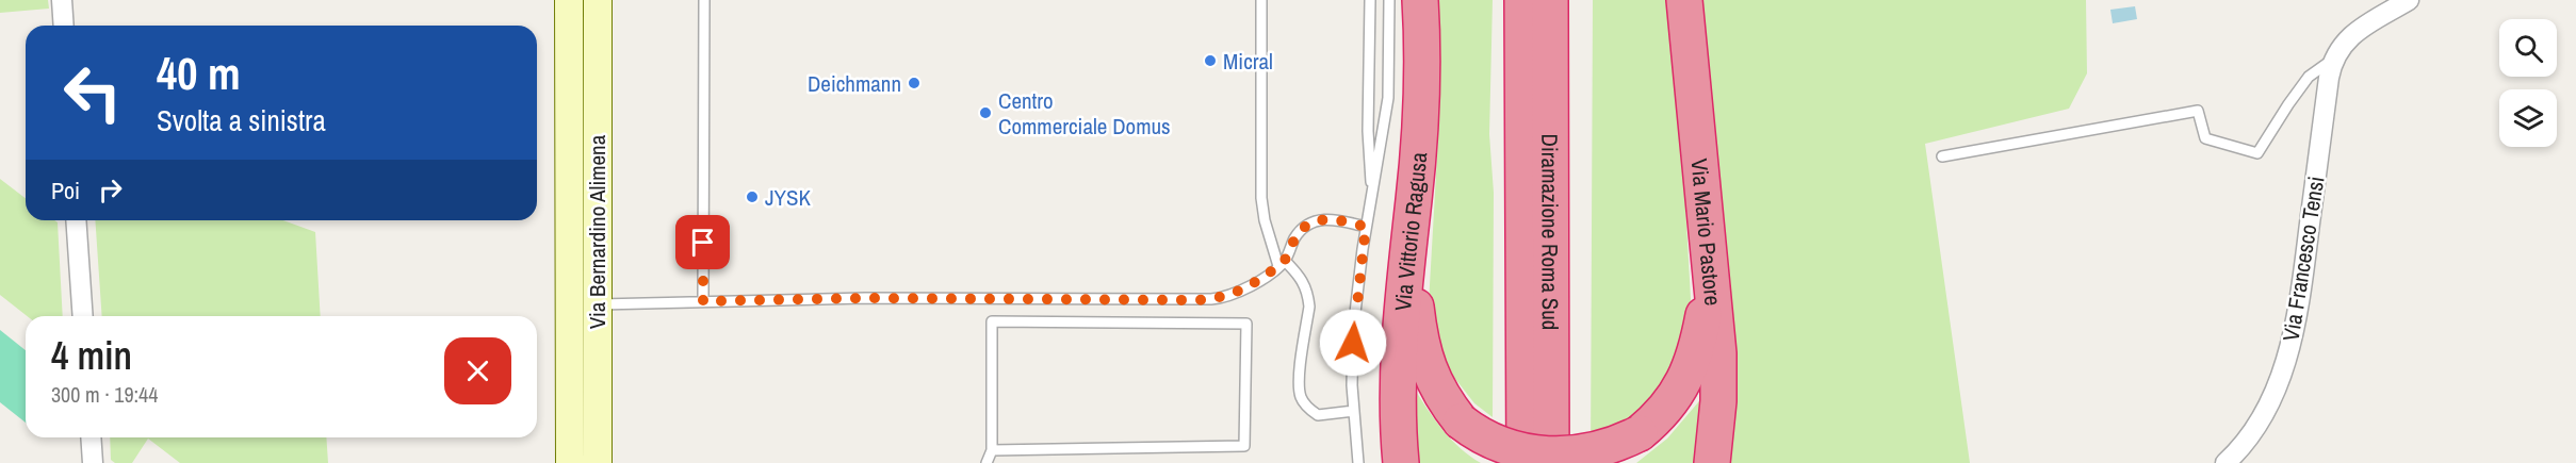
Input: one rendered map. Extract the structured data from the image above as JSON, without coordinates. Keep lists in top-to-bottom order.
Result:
{
  "streets": {
    "highway": ["Diramazione Roma Sud", "Via Mario Pastore", "Via Vittorio Ragusa"],
    "street": ["Via Bernardino Alimena", "Via Francesco Tensi"]
  },
  "places": [
    "Micral",
    "Deichmann",
    "Centro Commerciale Domus",
    "JYSK"
  ],
  "page": {
    "turn": ["40 m", "Svolta a sinistra"],
    "then": "Poi",
    "heading": ["4 min", "300 m · 19:44"]
  }
}
